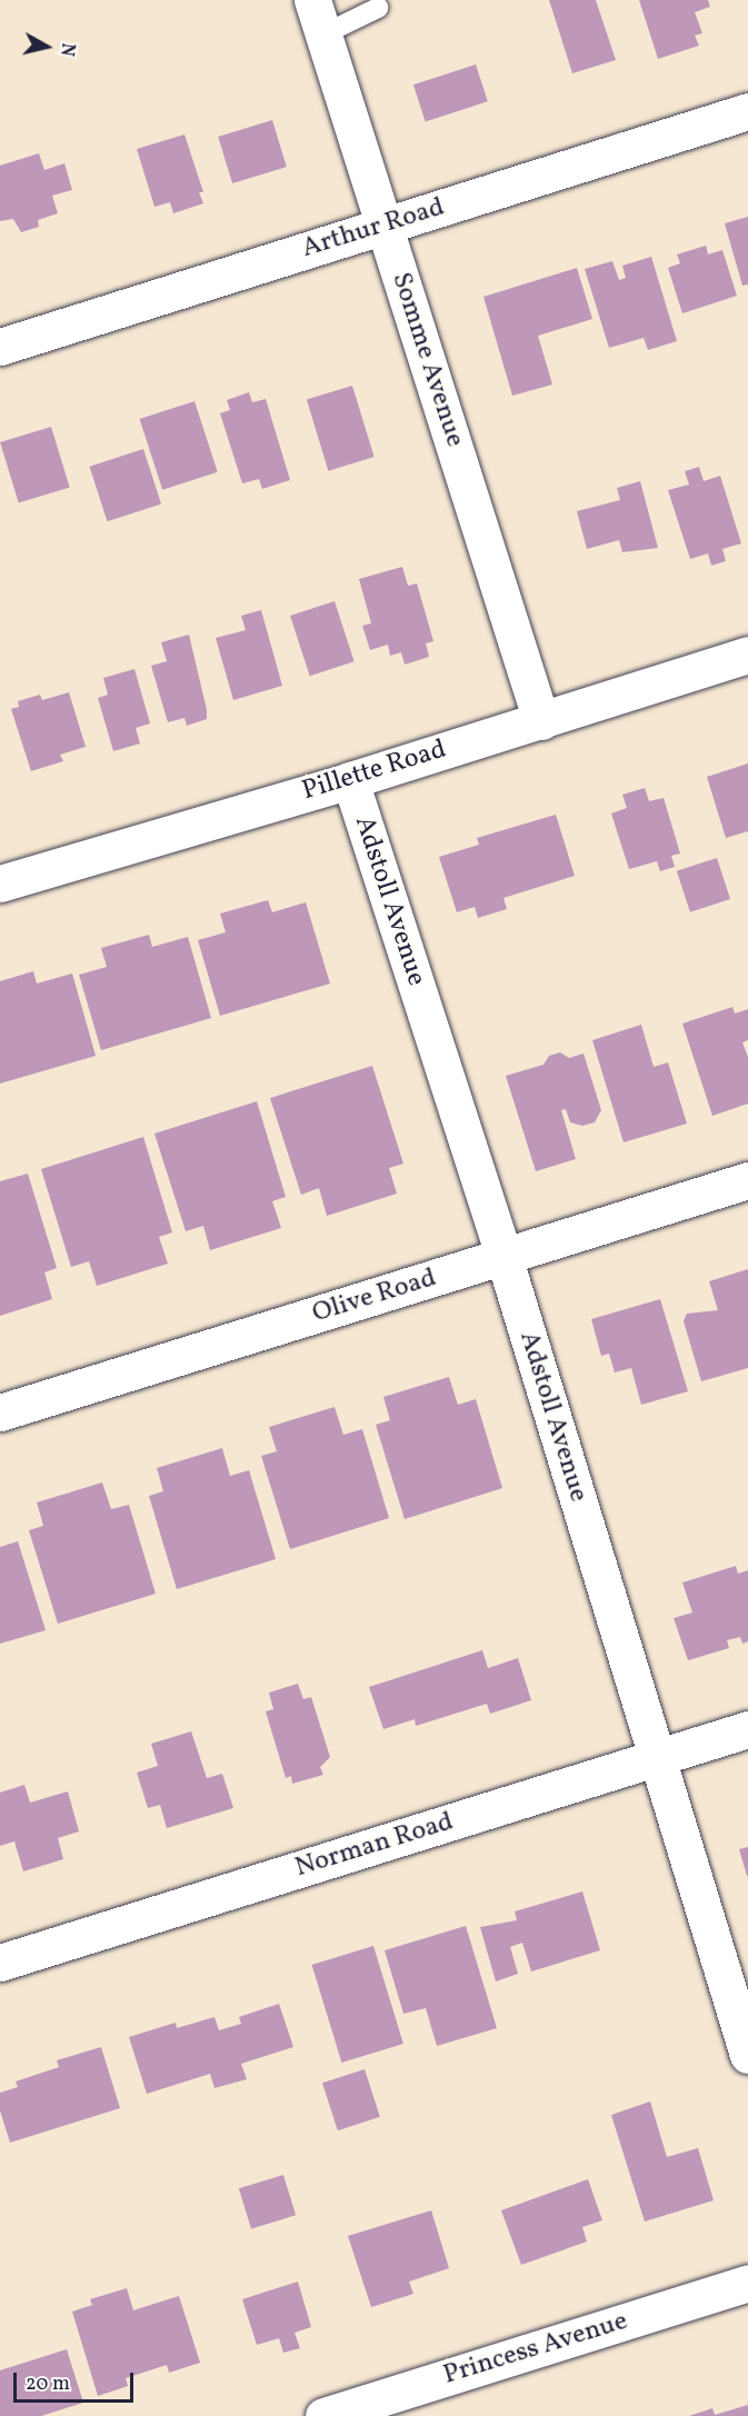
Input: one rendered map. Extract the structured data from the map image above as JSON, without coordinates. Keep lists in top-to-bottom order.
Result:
{
  "streets": {
    "street": [
      "Arthur Road",
      "Somme Avenue",
      "Pillette Road",
      "Adstoll Avenue",
      "Olive Road",
      "Norman Road",
      "Princess Avenue"
    ]
  },
  "crossings": [
    ["Arthur Road", "Somme Avenue"],
    ["Somme Avenue", "Pillette Road"],
    ["Pillette Road", "Adstoll Avenue"],
    ["Adstoll Avenue", "Olive Road"],
    ["Adstoll Avenue", "Norman Road"]
  ],
  "scale_bar": "20 m",
  "north": "right"
}
